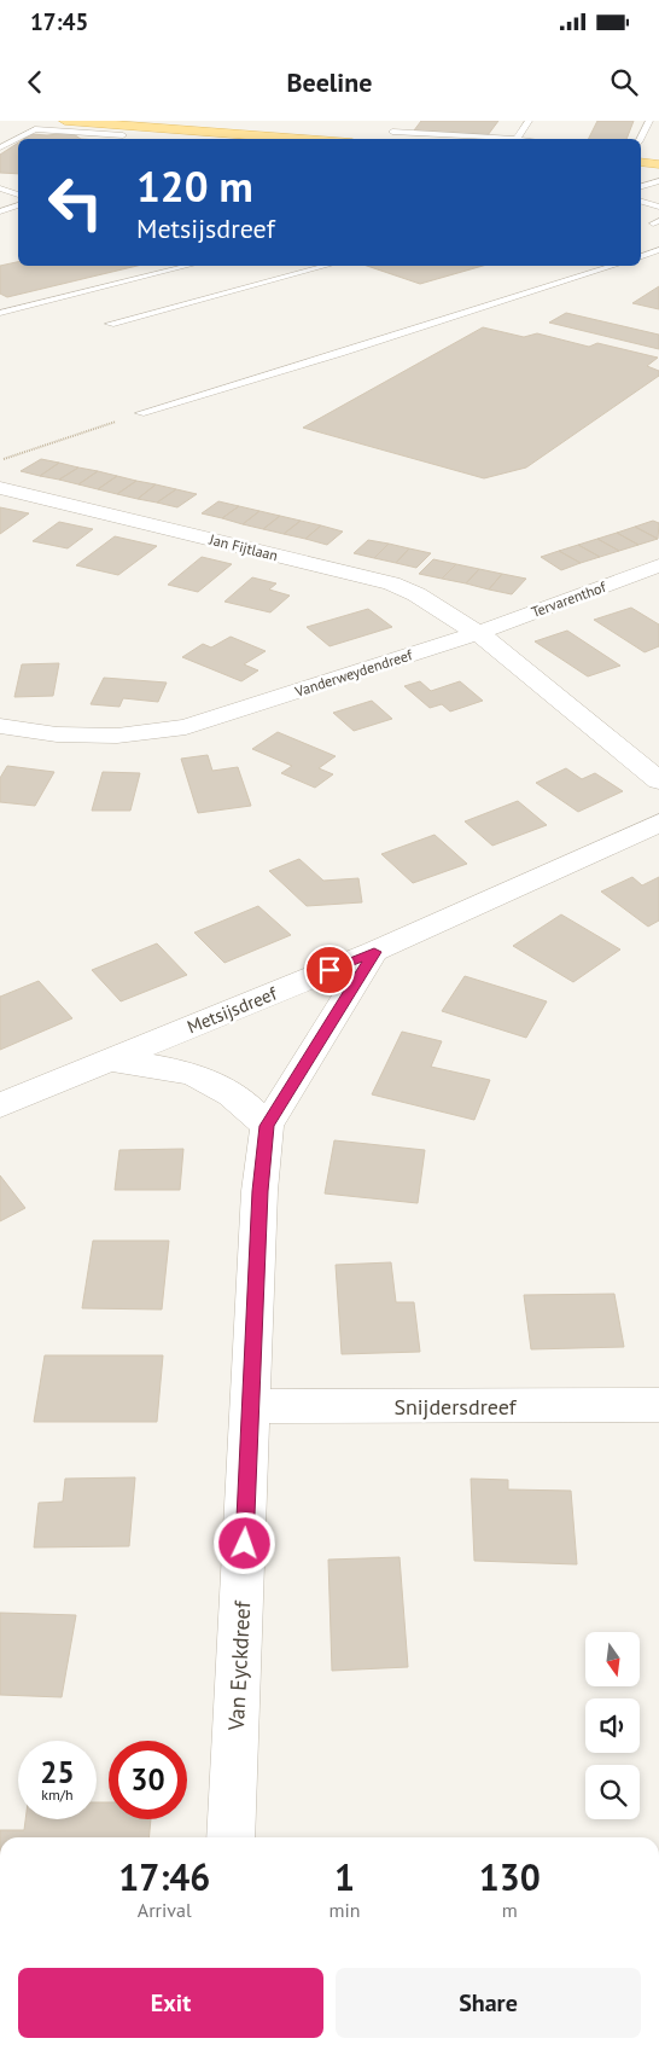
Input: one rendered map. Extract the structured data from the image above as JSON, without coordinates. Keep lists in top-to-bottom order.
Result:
{
  "streets": {
    "street": [
      "Jan Fijtlaan",
      "Tervarenthof",
      "Vanderweydendreef",
      "Metsijsdreef",
      "Snijdersdreef",
      "Van Eyckdreef"
    ]
  },
  "crossings": [
    ["Jan Fijtlaan", "Tervarenthof"],
    ["Jan Fijtlaan", "Vanderweydendreef"],
    ["Tervarenthof", "Vanderweydendreef"],
    ["Metsijsdreef", "Van Eyckdreef"],
    ["Snijdersdreef", "Van Eyckdreef"]
  ],
  "north": "bottom",
  "page": {
    "status": "17:45",
    "header": "Beeline",
    "turn": ["120 m", "Metsijsdreef"],
    "speed": "25 km/h",
    "limit": "30",
    "eta": [
      "17:46",
      "Arrival",
      "1",
      "min",
      "130",
      "m"
    ],
    "buttons": ["Exit", "Share"]
  }
}
